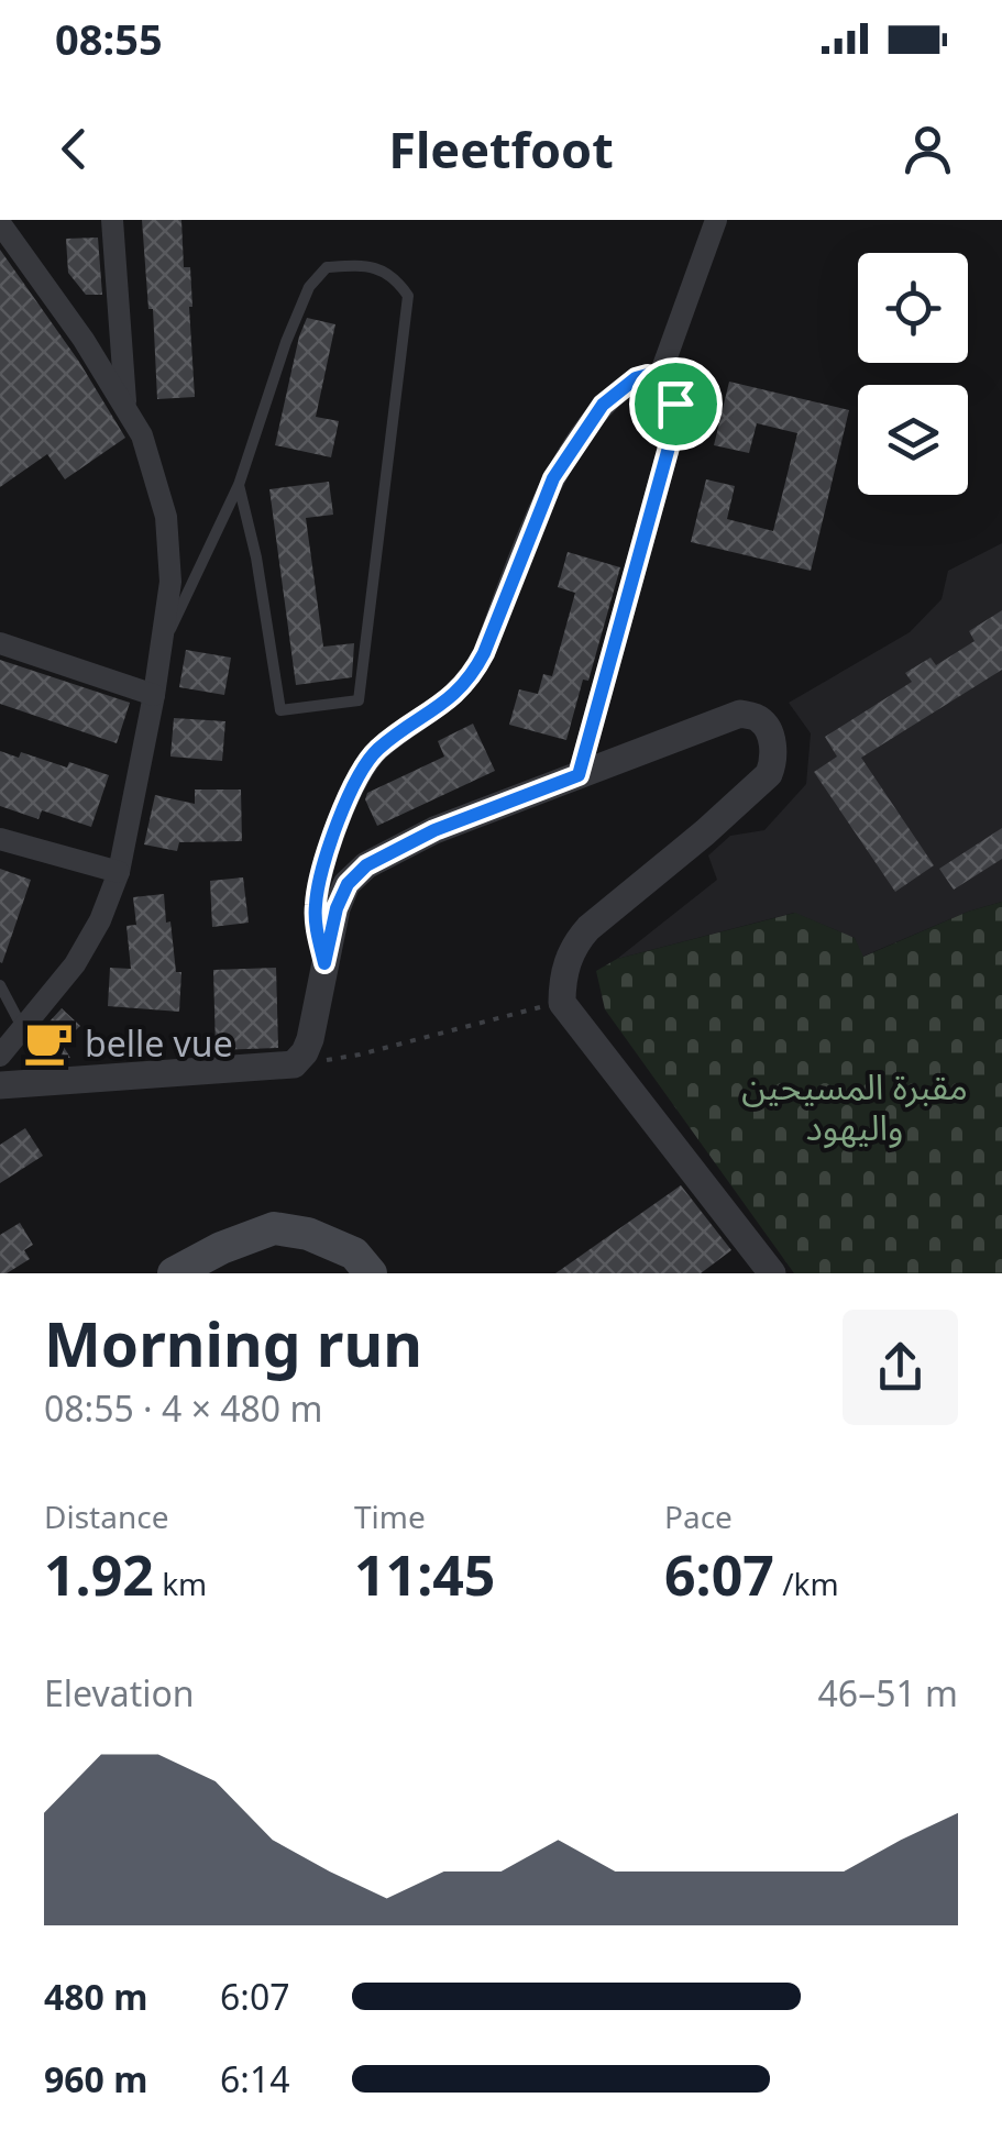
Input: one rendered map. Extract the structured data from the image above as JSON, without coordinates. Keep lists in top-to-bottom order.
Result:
{
  "parks": ["مقبرة المسيحين واليهود"],
  "places": {
    "cafe": ["belle vue"]
  },
  "page": {
    "status": "08:55",
    "header": "Fleetfoot",
    "heading": ["Morning run", "08:55 · 4 × 480 m"],
    "stats": [
      ["Distance", "1.92 km"],
      ["Time", "11:45"],
      ["Pace", "6:07 /km"]
    ],
    "chart": ["Elevation", "46–51 m"],
    "list": [
      {
        "name": "480 m",
        "note": "6:07"
      },
      {
        "name": "960 m",
        "note": "6:14"
      }
    ]
  }
}
